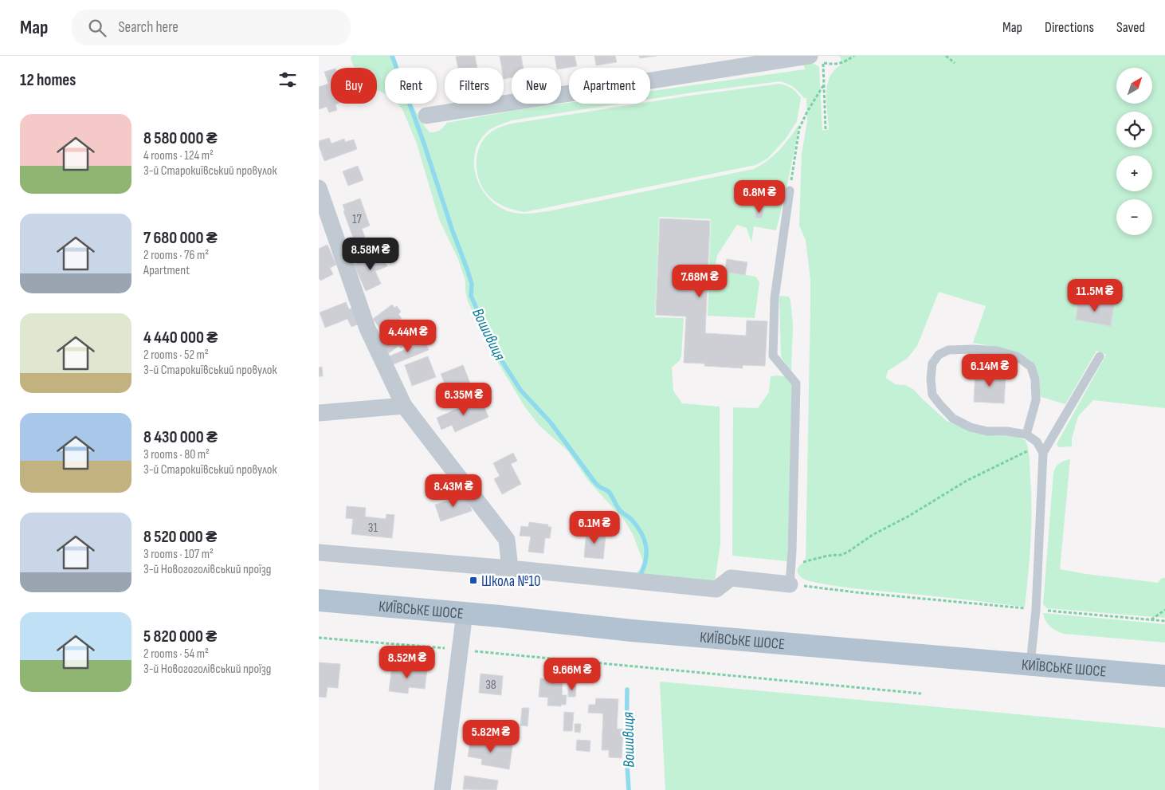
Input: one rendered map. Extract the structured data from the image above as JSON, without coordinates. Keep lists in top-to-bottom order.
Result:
{
  "streets": {
    "main road": ["КИЇВСЬКЕ ШОСЕ"]
  },
  "water": ["Вошивиця"],
  "places": {
    "transit": ["Школа №10"]
  },
  "house_numbers": ["17", "31", "38"],
  "north": "top right",
  "page": {
    "header": "Map",
    "search": "Search here",
    "nav": ["Map", "Directions", "Saved"],
    "heading": "12 homes",
    "map_buttons": ["+", "−"],
    "chip": [
      "Buy",
      "Rent",
      "Filters",
      "New",
      "Apartment"
    ],
    "list": [
      {
        "name": "8 580 000 ₴",
        "note": "4 rooms · 124 m² · 3-й Старокиївський провулок"
      },
      {
        "name": "7 680 000 ₴",
        "note": "2 rooms · 76 m² · Apartment"
      },
      {
        "name": "4 440 000 ₴",
        "note": "2 rooms · 52 m² · 3-й Старокиївський провулок"
      },
      {
        "name": "8 430 000 ₴",
        "note": "3 rooms · 80 m² · 3-й Старокиївський провулок"
      },
      {
        "name": "8 520 000 ₴",
        "note": "3 rooms · 107 m² · 3-й Новогоголівський проїзд"
      },
      {
        "name": "5 820 000 ₴",
        "note": "2 rooms · 54 m² · 3-й Новогоголівський проїзд"
      }
    ],
    "price": [
      "6.8M ₴",
      "8.58M ₴",
      "7.68M ₴",
      "11.5M ₴",
      "4.44M ₴",
      "6.14M ₴",
      "6.35M ₴",
      "8.43M ₴",
      "6.1M ₴",
      "8.52M ₴",
      "9.66M ₴",
      "5.82M ₴"
    ]
  }
}
